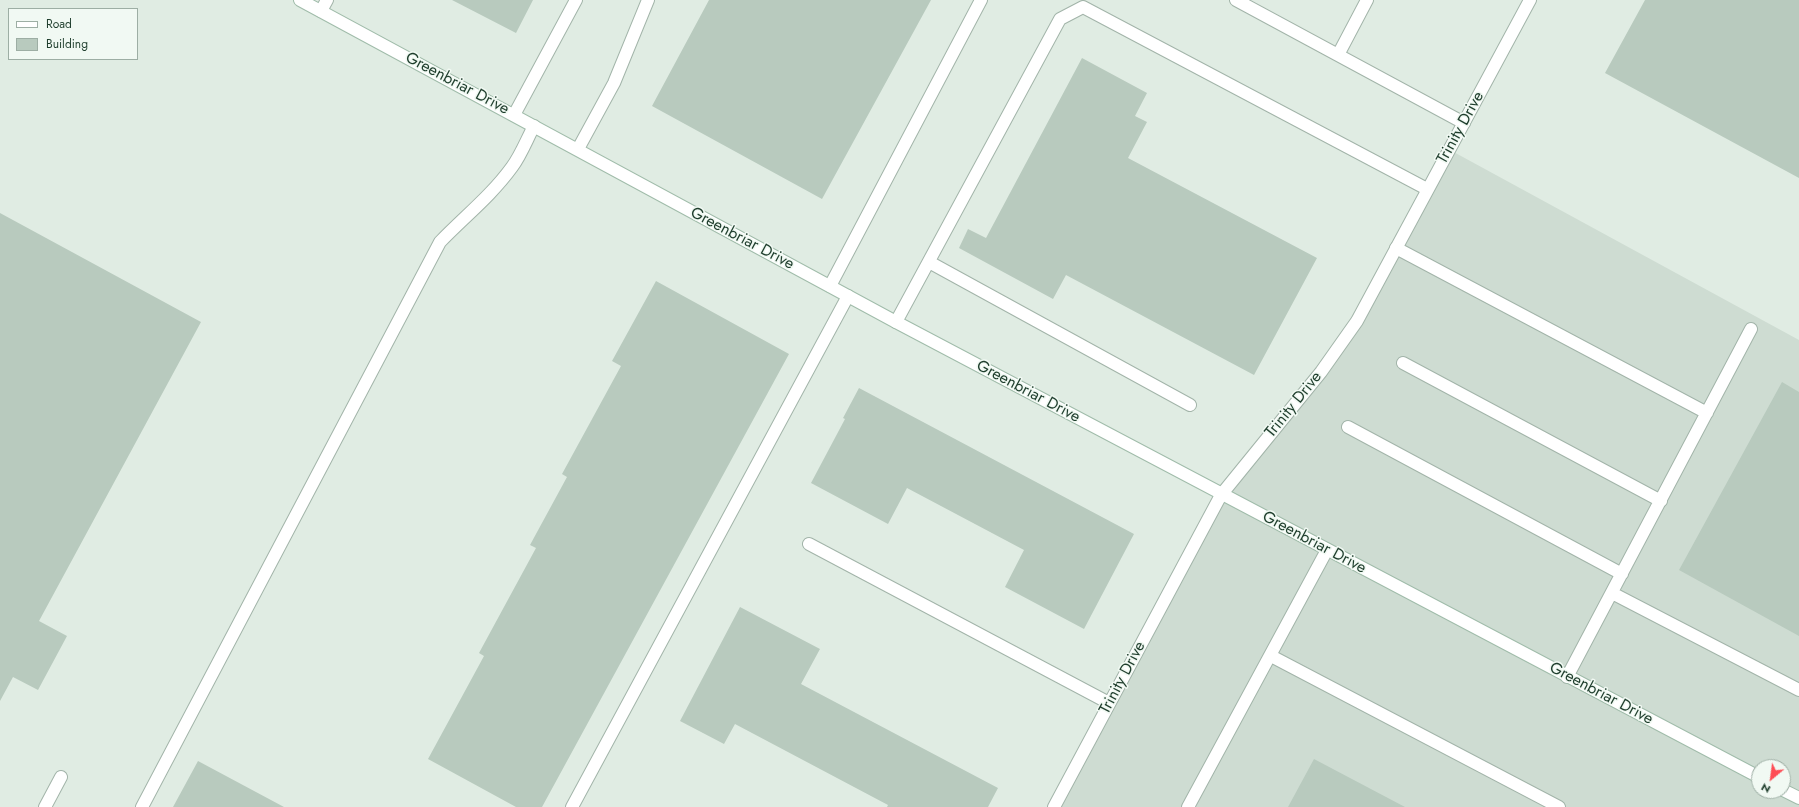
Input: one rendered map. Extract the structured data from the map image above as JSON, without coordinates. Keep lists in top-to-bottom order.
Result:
{
  "streets": {
    "street": ["Greenbriar Drive", "Trinity Drive"]
  },
  "crossings": [
    ["Greenbriar Drive", "Trinity Drive"]
  ],
  "legend": ["Road", "Building"],
  "north": "bottom left"
}
